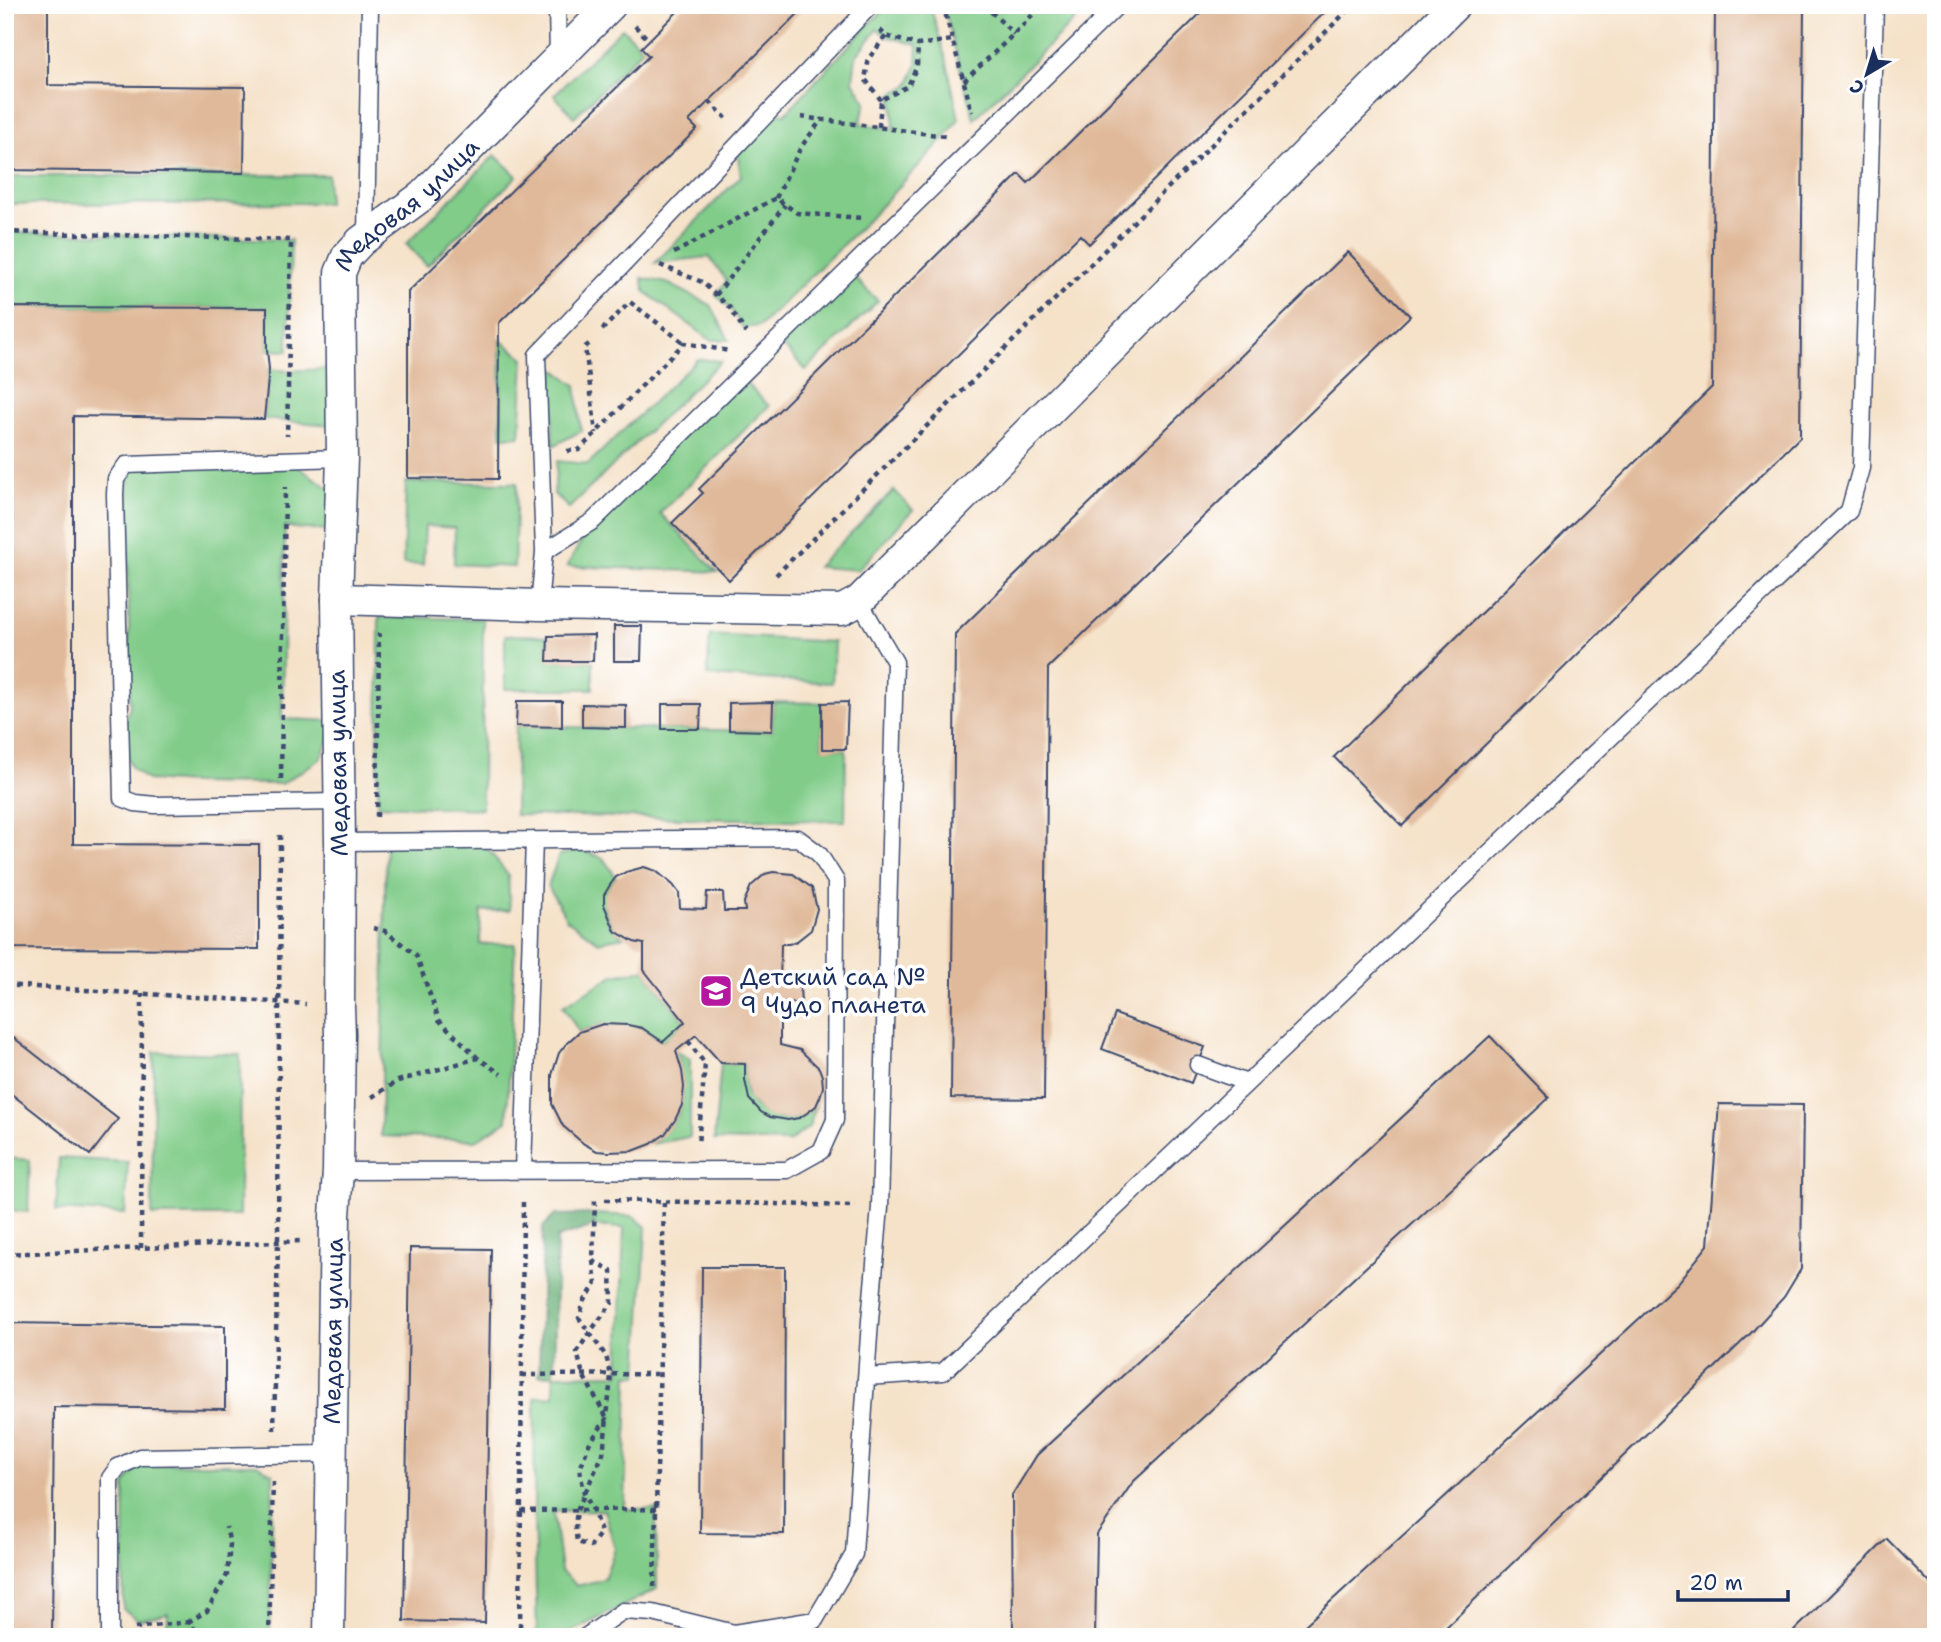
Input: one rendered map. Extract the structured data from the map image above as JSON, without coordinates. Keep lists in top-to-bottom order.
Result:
{
  "streets": {
    "street": ["Медовая улица"]
  },
  "places": {
    "school or university": ["Детский сад № 9 Чудо планета"]
  },
  "scale_bar": "20 m",
  "north": "bottom left"
}
